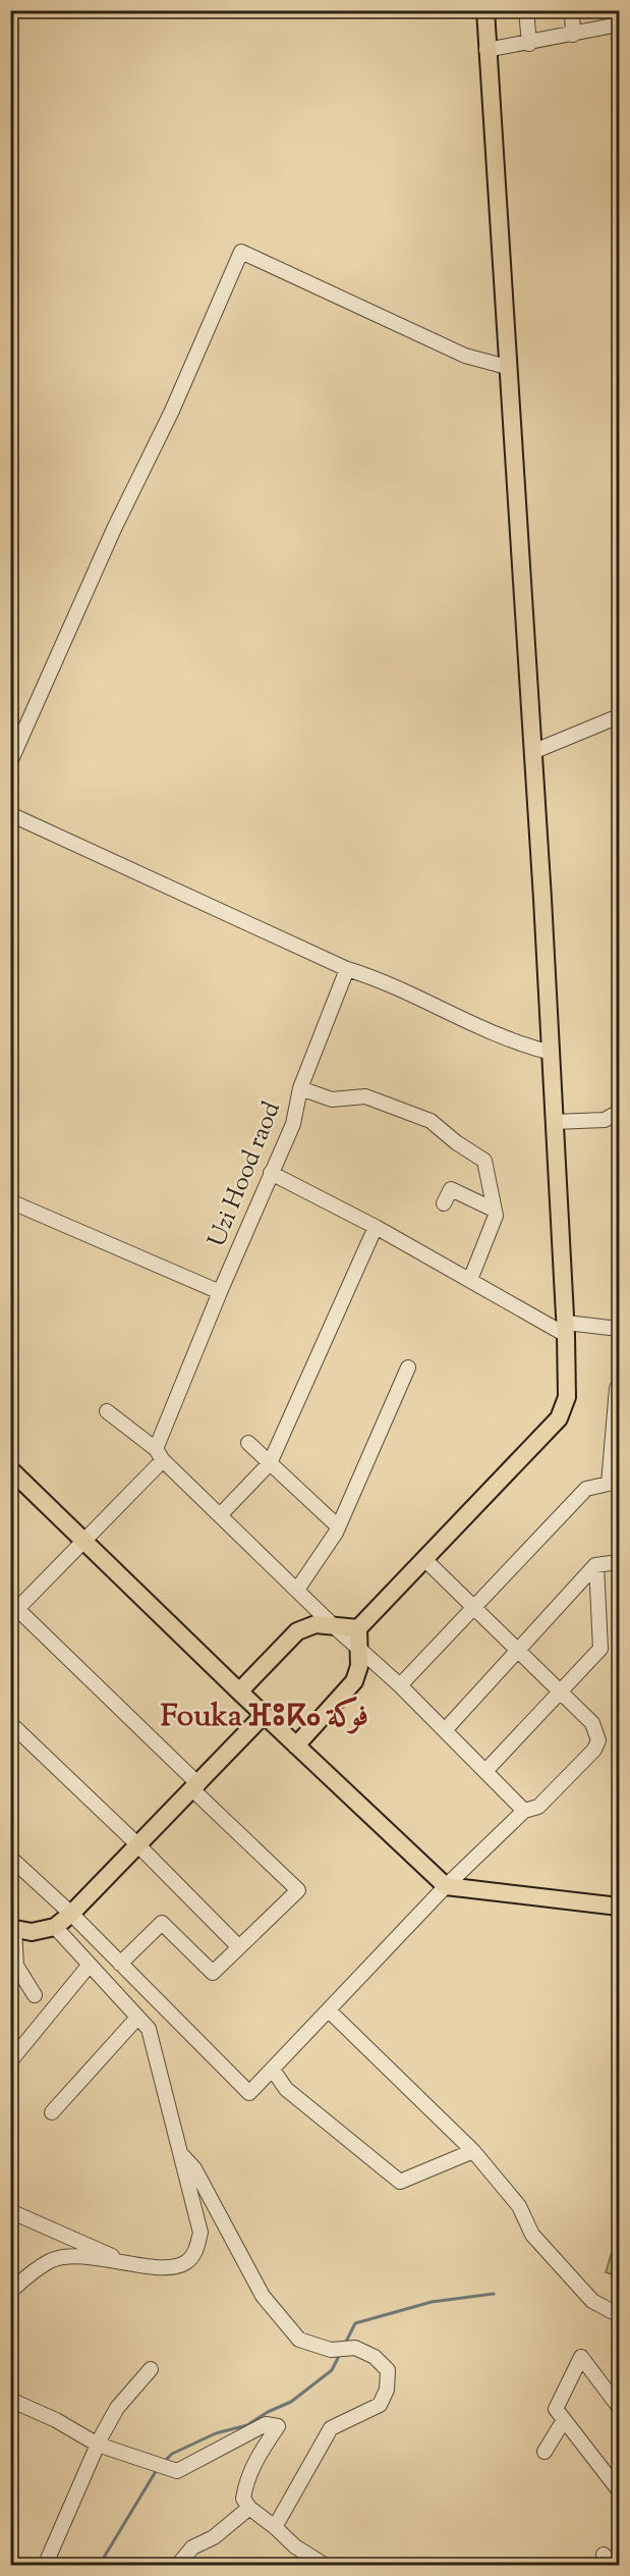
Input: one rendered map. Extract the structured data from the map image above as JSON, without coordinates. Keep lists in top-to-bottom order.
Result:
{
  "streets": {
    "street": ["Uzi Hood raod"]
  },
  "districts": ["Fouka ⴼⵓⴽⴰ فوكة"]
}
